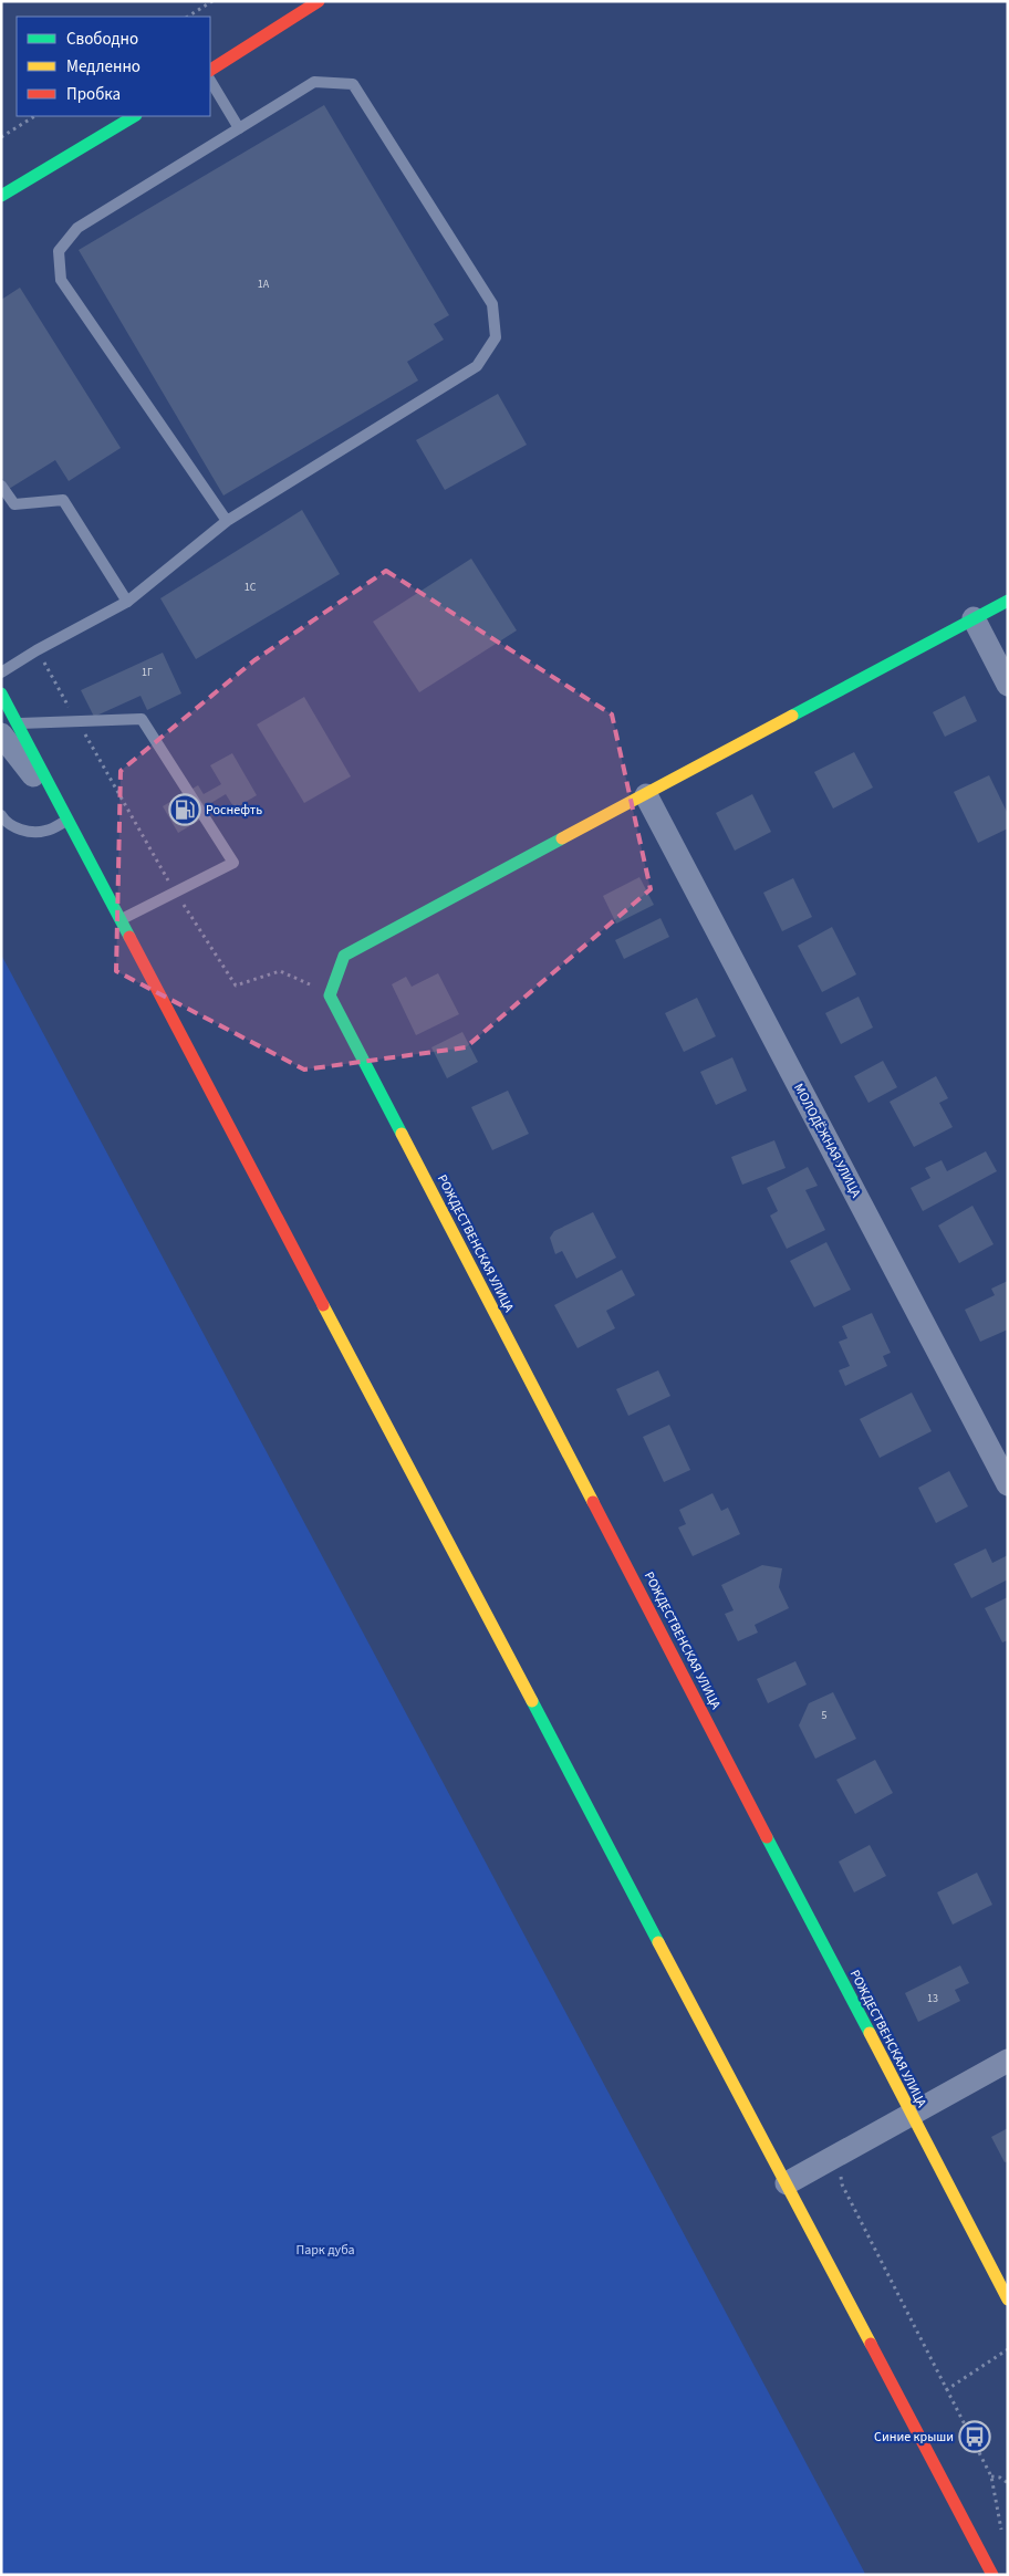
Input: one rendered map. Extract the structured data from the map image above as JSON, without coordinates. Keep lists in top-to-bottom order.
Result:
{
  "streets": {
    "street": ["МОЛОДЁЖНАЯ УЛИЦА", "РОЖДЕСТВЕНСКАЯ УЛИЦА"]
  },
  "parks": ["Парк дуба"],
  "places": {
    "fuel station": ["Роснефть"],
    "bus stop": ["Синие крыши"]
  },
  "house_numbers": [
    "1А",
    "1С",
    "1Г",
    "5",
    "13"
  ],
  "legend": ["Свободно", "Медленно", "Пробка"]
}
